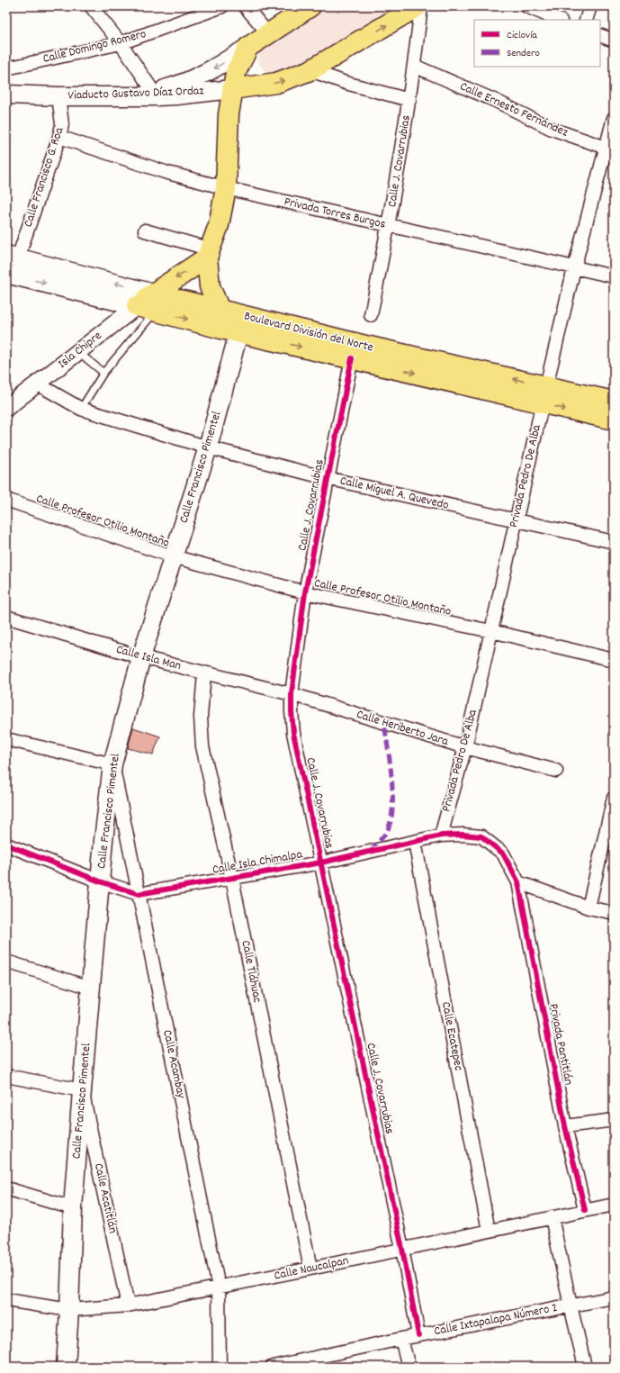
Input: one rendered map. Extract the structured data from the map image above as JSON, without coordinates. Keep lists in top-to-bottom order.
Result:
{
  "streets": {
    "main road": [
      "Viaducto Gustavo Díaz Ordaz",
      "Boulevard División del Norte",
      "Isla Chipre",
      "Calle Francisco Pimentel"
    ],
    "street": [
      "Calle Domingo Romero",
      "Calle Ernesto Fernández",
      "Calle J. Covarrubias",
      "Calle Francisco G. Roa",
      "Privada Torres Burgos",
      "Privada Pedro De Alba",
      "Calle Miguel A. Quevedo",
      "Calle Profesor Otilio Montaño",
      "Calle Isla Man",
      "Calle Heriberto Jara",
      "Calle Isla Chimalpa",
      "Calle Tláhuac",
      "Calle Ecatepec",
      "Privada Pantitlán",
      "Calle Acambay",
      "Calle Acatitlán",
      "Calle Naucalpan",
      "Calle Ixtapalapa Número 2"
    ]
  },
  "crossings": [
    ["Viaducto Gustavo Díaz Ordaz", "Calle Francisco G. Roa"],
    ["Calle Ernesto Fernández", "Calle J. Covarrubias"],
    ["Calle Ernesto Fernández", "Privada Pedro De Alba"],
    ["Calle J. Covarrubias", "Privada Torres Burgos"],
    ["Calle J. Covarrubias", "Boulevard División del Norte"],
    ["Calle J. Covarrubias", "Calle Miguel A. Quevedo"],
    ["Calle J. Covarrubias", "Calle Profesor Otilio Montaño"],
    ["Calle J. Covarrubias", "Calle Isla Man"],
    ["Calle J. Covarrubias", "Calle Heriberto Jara"],
    ["Calle J. Covarrubias", "Calle Isla Chimalpa"],
    ["Calle J. Covarrubias", "Calle Naucalpan"],
    ["Calle J. Covarrubias", "Calle Ixtapalapa Número 2"],
    ["Calle Francisco G. Roa", "Privada Torres Burgos"],
    ["Calle Francisco G. Roa", "Boulevard División del Norte"],
    ["Privada Torres Burgos", "Privada Pedro De Alba"],
    ["Boulevard División del Norte", "Isla Chipre"],
    ["Boulevard División del Norte", "Calle Francisco Pimentel"],
    ["Boulevard División del Norte", "Privada Pedro De Alba"],
    ["Isla Chipre", "Calle Miguel A. Quevedo"],
    ["Calle Francisco Pimentel", "Calle Miguel A. Quevedo"],
    ["Calle Francisco Pimentel", "Calle Profesor Otilio Montaño"],
    ["Calle Francisco Pimentel", "Calle Isla Man"],
    ["Calle Francisco Pimentel", "Calle Isla Chimalpa"],
    ["Calle Francisco Pimentel", "Calle Acambay"],
    ["Calle Francisco Pimentel", "Calle Acatitlán"],
    ["Calle Francisco Pimentel", "Calle Naucalpan"],
    ["Privada Pedro De Alba", "Calle Miguel A. Quevedo"],
    ["Privada Pedro De Alba", "Calle Profesor Otilio Montaño"],
    ["Privada Pedro De Alba", "Calle Heriberto Jara"],
    ["Privada Pedro De Alba", "Calle Isla Chimalpa"],
    ["Calle Isla Man", "Calle Heriberto Jara"],
    ["Calle Isla Man", "Calle Tláhuac"],
    ["Calle Isla Chimalpa", "Calle Tláhuac"],
    ["Calle Isla Chimalpa", "Calle Ecatepec"],
    ["Calle Isla Chimalpa", "Privada Pantitlán"],
    ["Calle Isla Chimalpa", "Calle Acambay"],
    ["Calle Tláhuac", "Calle Naucalpan"],
    ["Calle Ecatepec", "Calle Naucalpan"],
    ["Privada Pantitlán", "Calle Naucalpan"],
    ["Calle Acambay", "Calle Naucalpan"],
    ["Calle Acatitlán", "Calle Naucalpan"]
  ],
  "legend": ["Ciclovía", "Sendero"]
}
